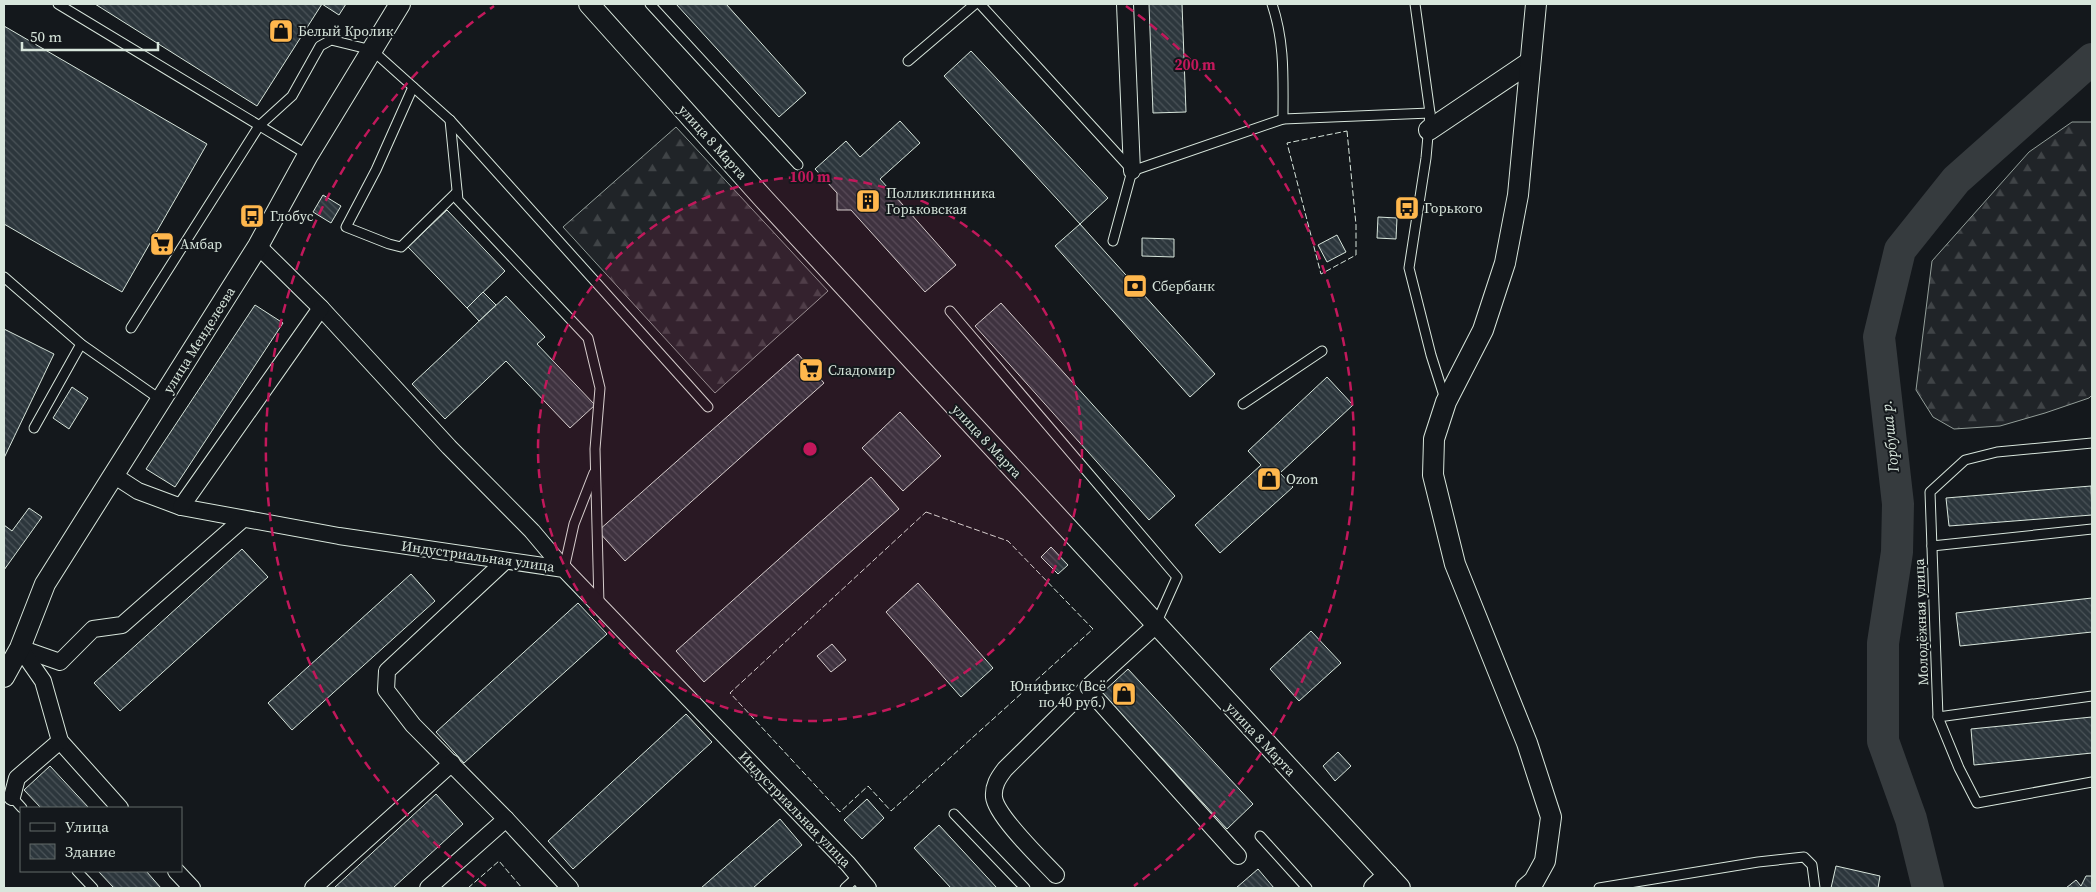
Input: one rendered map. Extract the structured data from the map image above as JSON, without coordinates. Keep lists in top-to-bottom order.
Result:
{
  "streets": {
    "street": ["улица 8 Марта", "улица Менделеева", "Индустриальная улица"],
    "lane": ["Молодёжная улица"]
  },
  "crossings": [
    ["улица Менделеева", "Индустриальная улица"]
  ],
  "water": ["Горбуша р."],
  "places": {
    "shop": ["Белый Кролик", "Ozon", "Юнификс (Всё по 40 руб.)"],
    "building": ["Полликлинника Горьковская"],
    "bus stop": ["Горького", "Глобус"],
    "supermarket": ["Амбар", "Сладомир"],
    "bank": ["Сбербанк"]
  },
  "legend": ["Улица", "Здание"],
  "scale_bar": "50 m",
  "rings": ["200 m", "100 m"]
}
